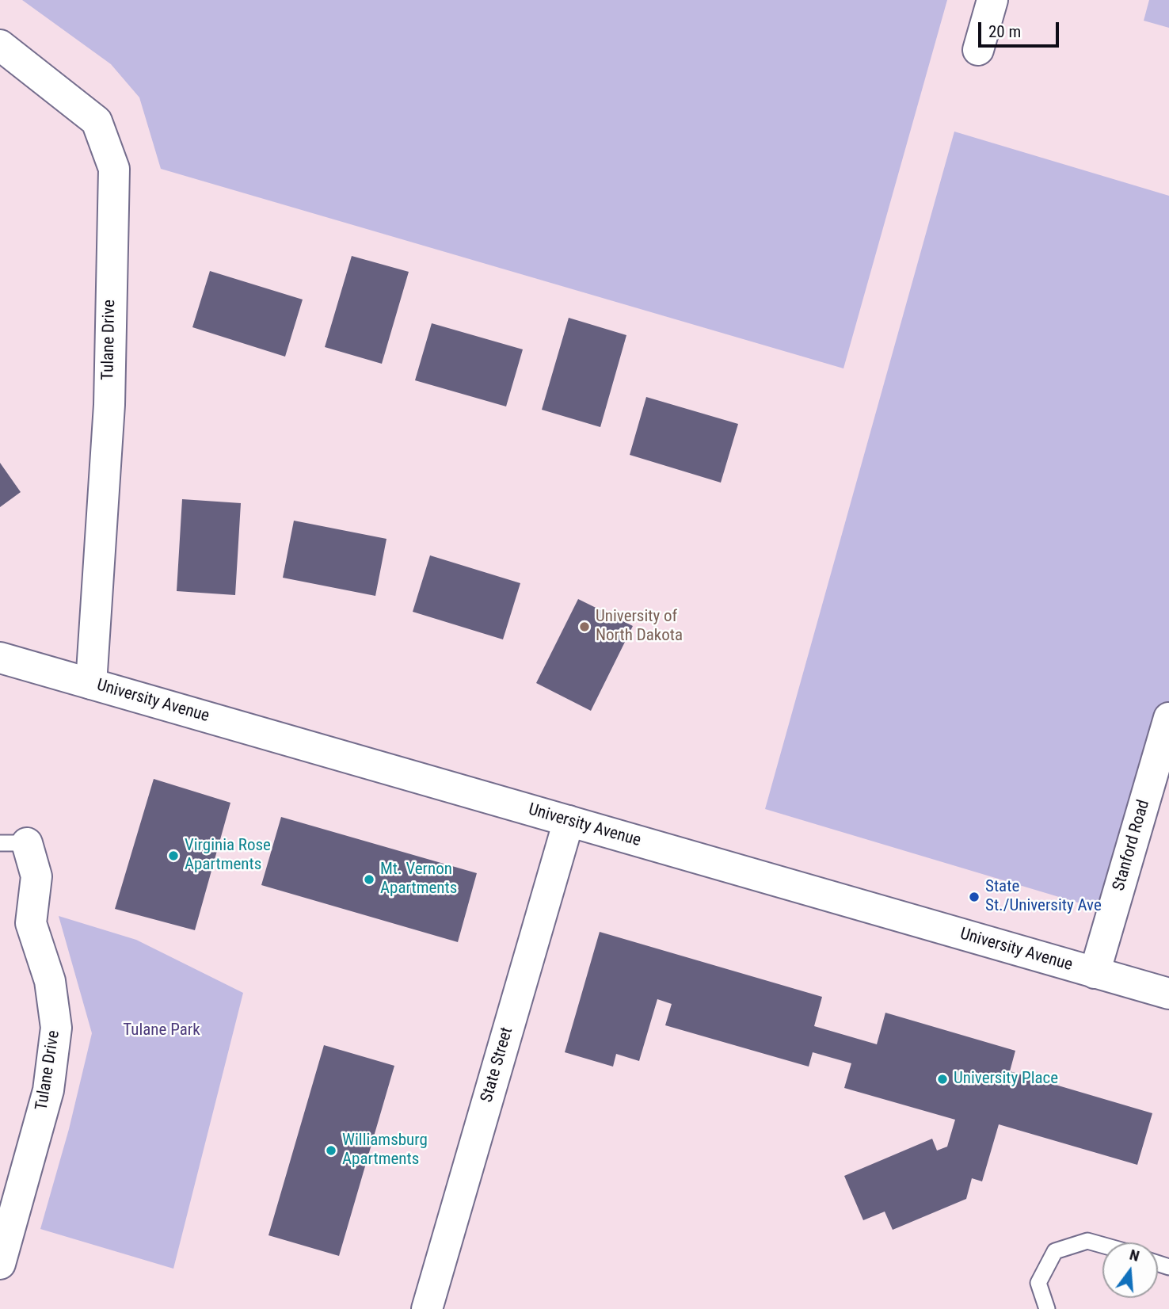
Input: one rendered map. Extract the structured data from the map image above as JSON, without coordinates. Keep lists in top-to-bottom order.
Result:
{
  "streets": {
    "street": [
      "Tulane Drive",
      "University Avenue",
      "Stanford Road",
      "State Street"
    ]
  },
  "crossings": [
    ["Tulane Drive", "University Avenue"],
    ["University Avenue", "Stanford Road"],
    ["University Avenue", "State Street"]
  ],
  "parks": ["Tulane Park"],
  "places": [
    "University of North Dakota",
    "Virginia Rose Apartments",
    "Mt. Vernon Apartments",
    "State St./University Ave",
    "University Place",
    "Williamsburg Apartments"
  ],
  "scale_bar": "20 m",
  "north": "top"
}
